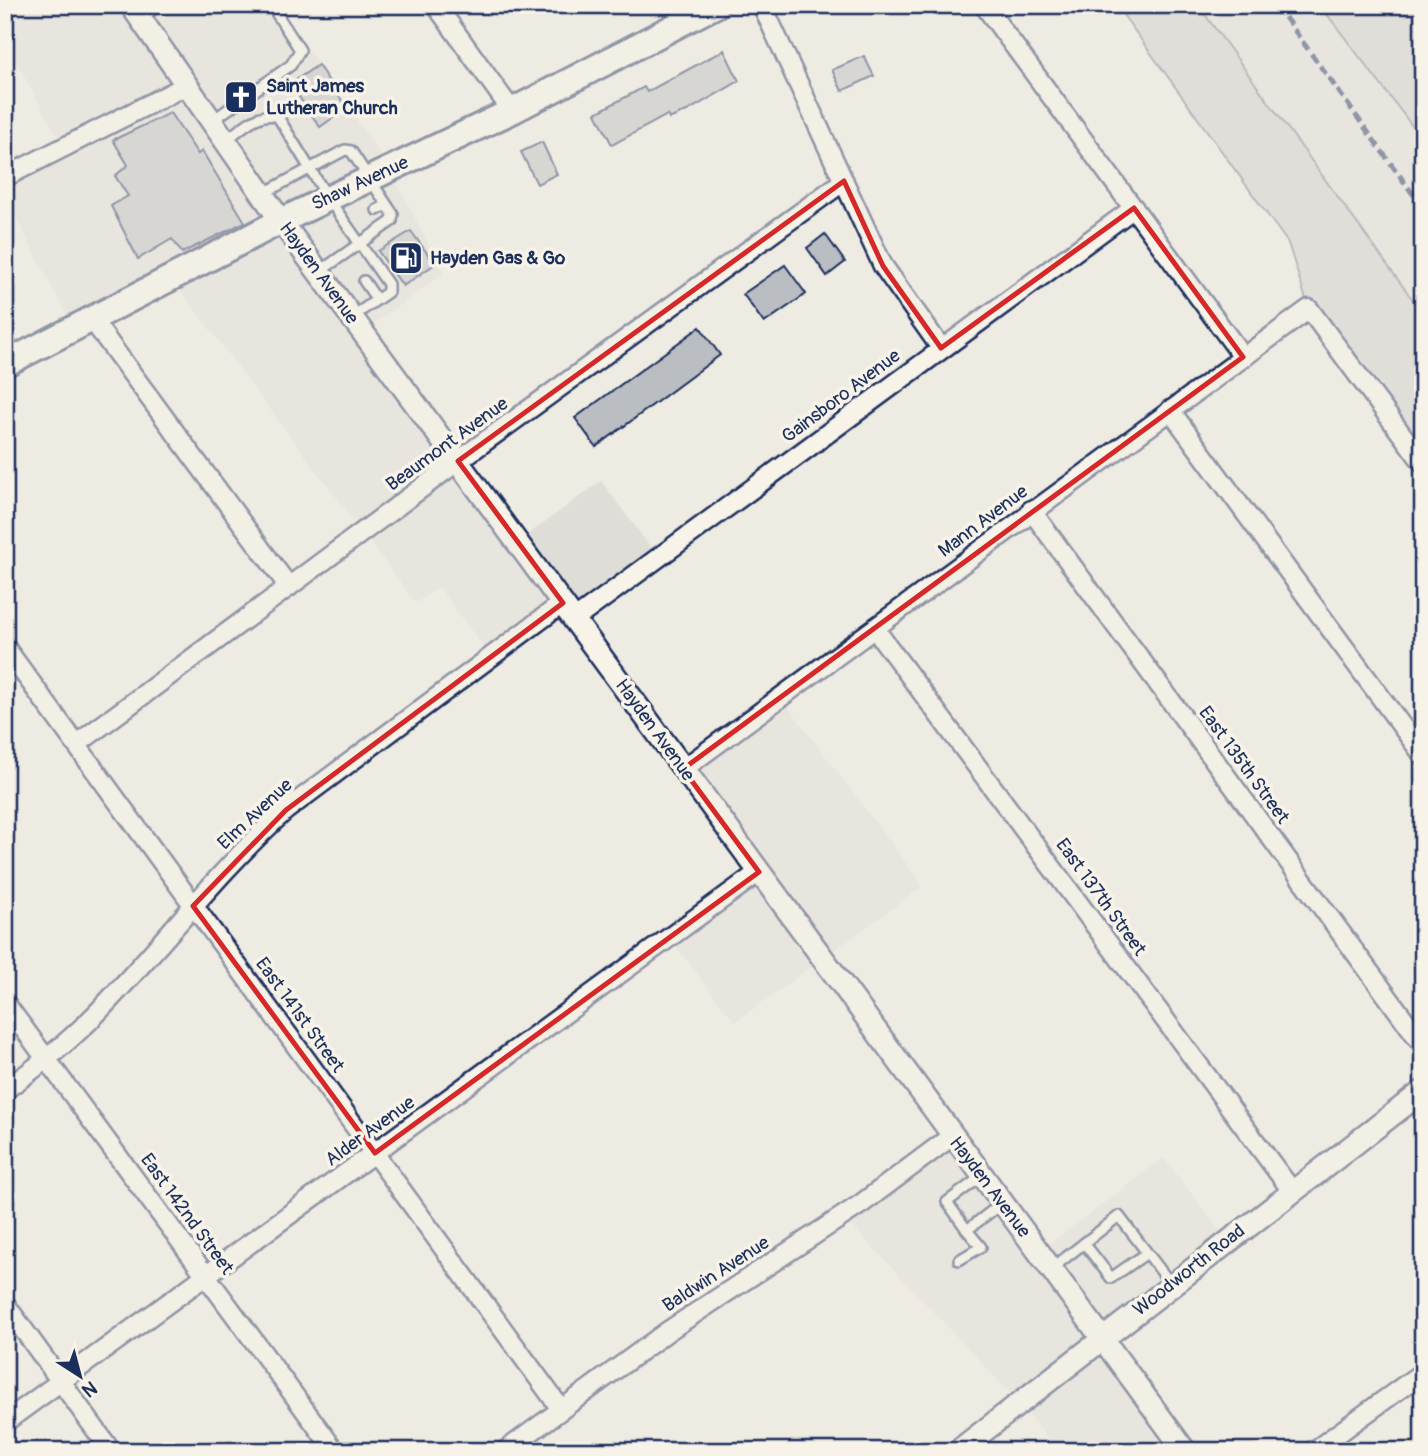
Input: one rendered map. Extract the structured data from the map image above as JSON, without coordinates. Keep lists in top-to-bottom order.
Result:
{
  "streets": {
    "main road": ["Shaw Avenue"],
    "street": [
      "Hayden Avenue",
      "Gainsboro Avenue",
      "Beaumont Avenue",
      "Mann Avenue",
      "East 135th Street",
      "Elm Avenue",
      "East 137th Street",
      "East 141st Street",
      "Alder Avenue",
      "East 142nd Street",
      "Woodworth Road",
      "Baldwin Avenue"
    ]
  },
  "crossings": [
    ["Shaw Avenue", "Hayden Avenue"],
    ["Hayden Avenue", "Gainsboro Avenue"],
    ["Hayden Avenue", "Beaumont Avenue"],
    ["Hayden Avenue", "Mann Avenue"],
    ["Hayden Avenue", "Elm Avenue"],
    ["Hayden Avenue", "Alder Avenue"],
    ["Hayden Avenue", "Woodworth Road"],
    ["Hayden Avenue", "Baldwin Avenue"],
    ["Gainsboro Avenue", "Elm Avenue"],
    ["Beaumont Avenue", "East 141st Street"],
    ["Mann Avenue", "East 135th Street"],
    ["Mann Avenue", "East 137th Street"],
    ["Elm Avenue", "East 141st Street"],
    ["Elm Avenue", "East 142nd Street"],
    ["East 137th Street", "Woodworth Road"],
    ["East 141st Street", "Alder Avenue"],
    ["East 141st Street", "Baldwin Avenue"],
    ["Alder Avenue", "East 142nd Street"]
  ],
  "places": {
    "church": ["Saint James Lutheran Church"],
    "fuel station": ["Hayden Gas & Go"]
  },
  "north": "bottom right"
}
